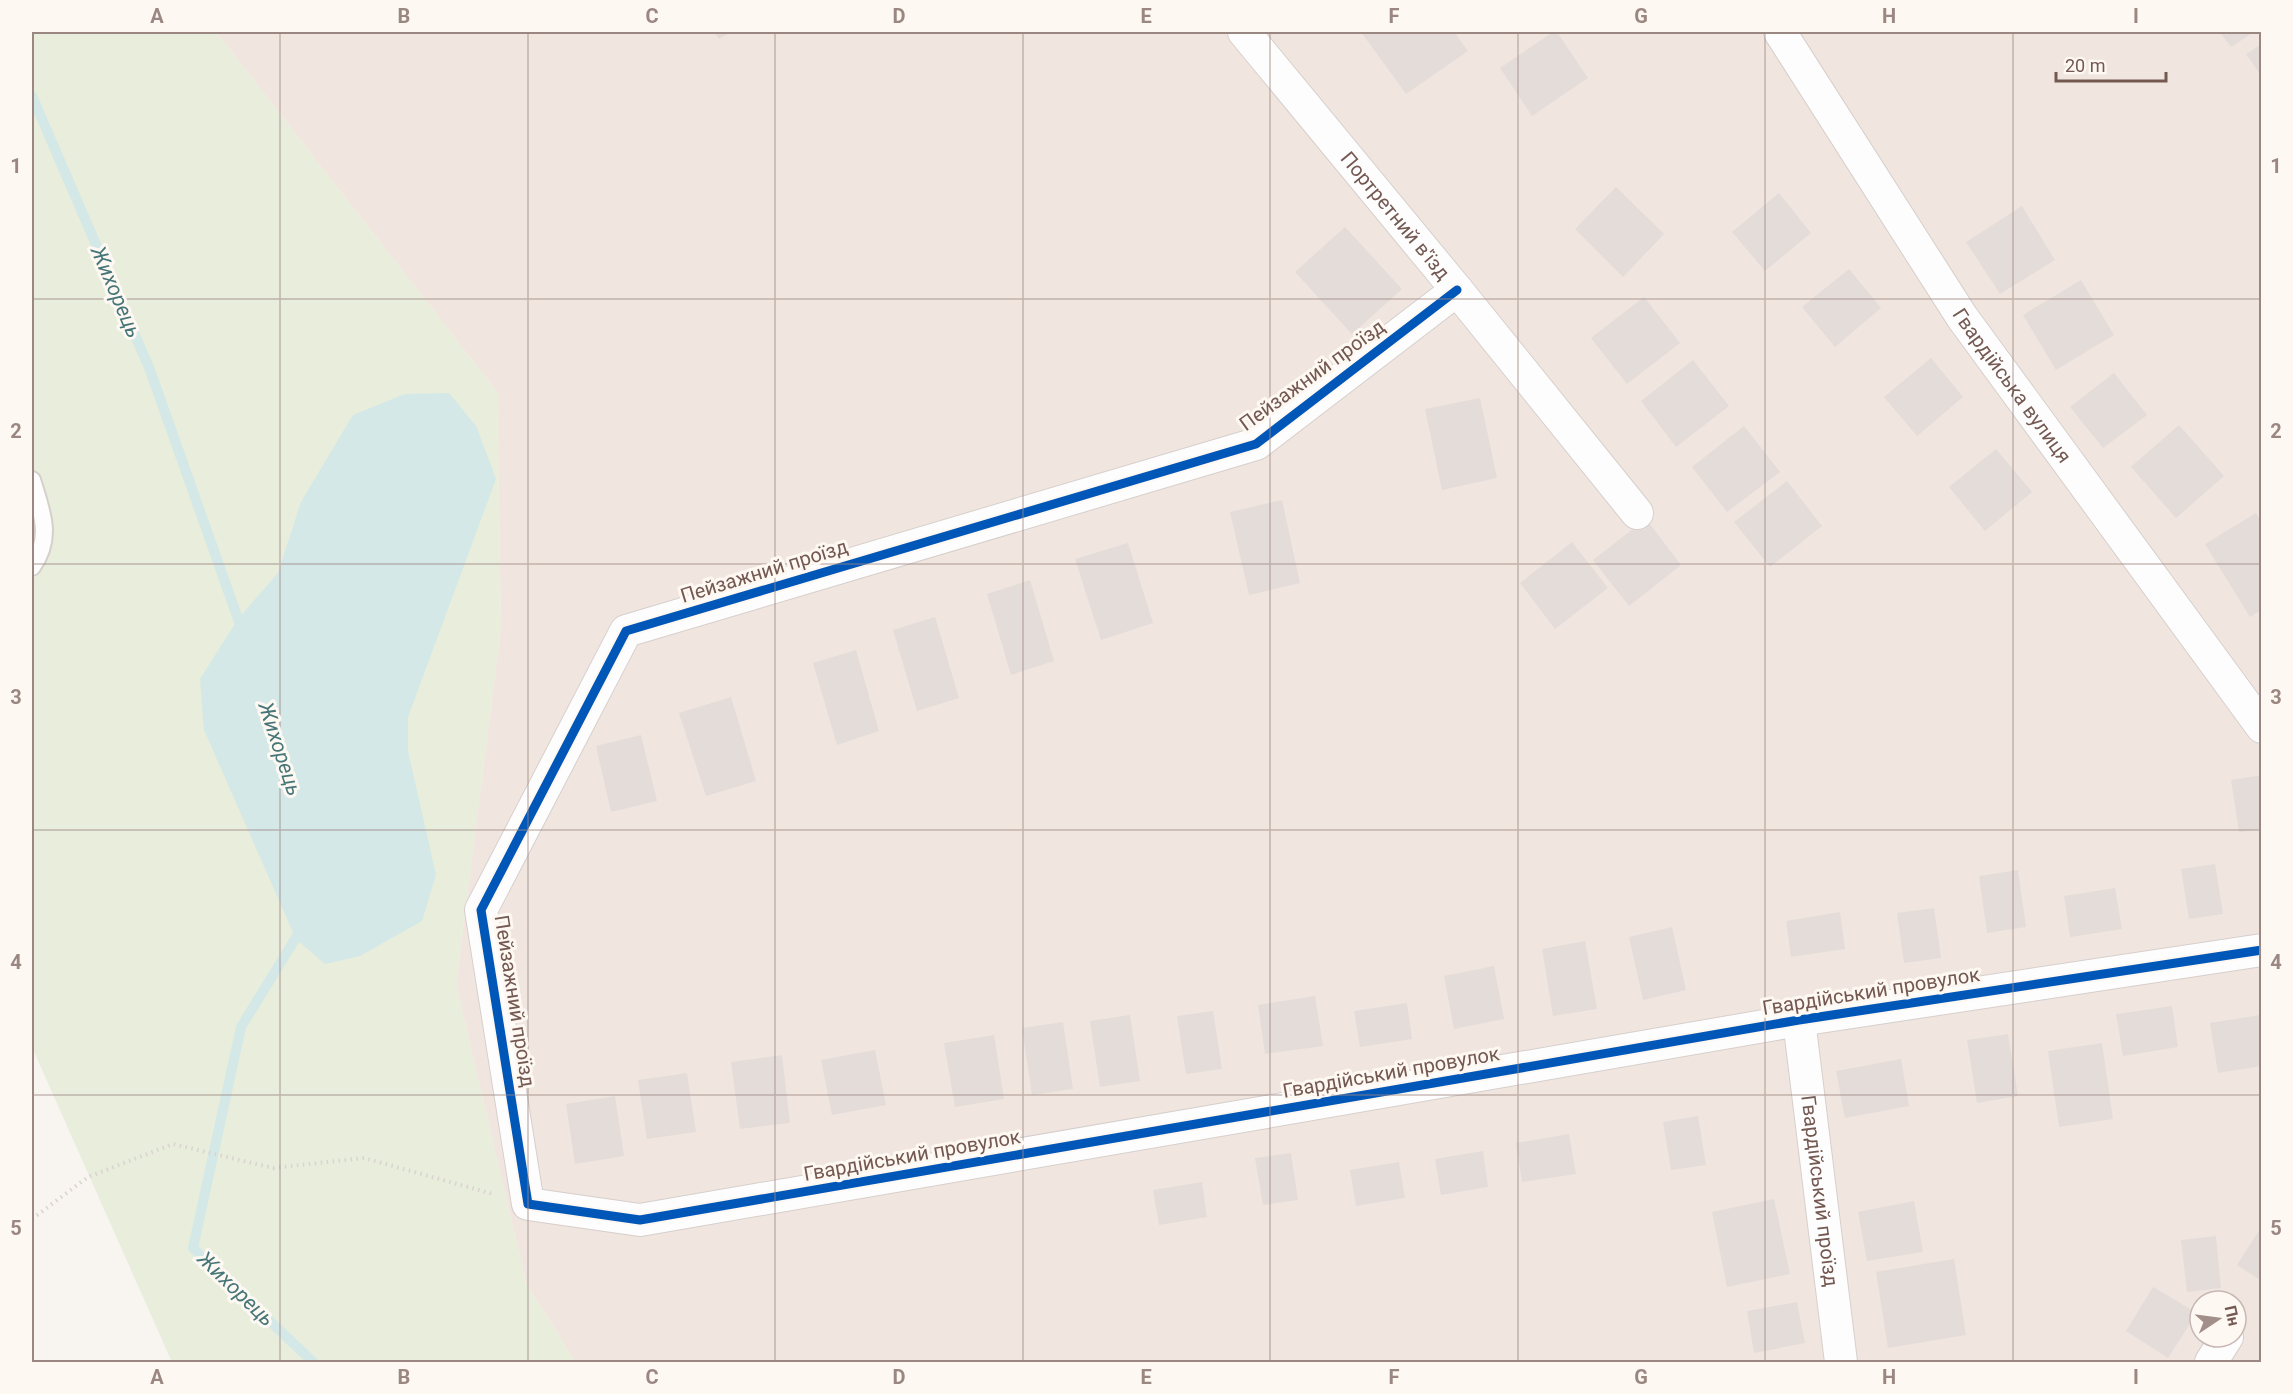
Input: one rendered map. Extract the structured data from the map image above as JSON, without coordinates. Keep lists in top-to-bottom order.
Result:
{
  "streets": {
    "street": [
      "Портретний в'їзд",
      "Пейзажний проїзд",
      "Гвардійська вулиця",
      "Гвардійський провулок",
      "Гвардійський проїзд"
    ]
  },
  "crossings": [
    ["Портретний в'їзд", "Пейзажний проїзд"],
    ["Пейзажний проїзд", "Гвардійський провулок"],
    ["Гвардійський провулок", "Гвардійський проїзд"]
  ],
  "water": ["Жихорець"],
  "scale_bar": "20 m",
  "north": "right",
  "grid": {
    "columns": [
      "A",
      "B",
      "C",
      "D",
      "E",
      "F",
      "G",
      "H",
      "I"
    ],
    "rows": [
      "1",
      "2",
      "3",
      "4",
      "5"
    ]
  }
}
